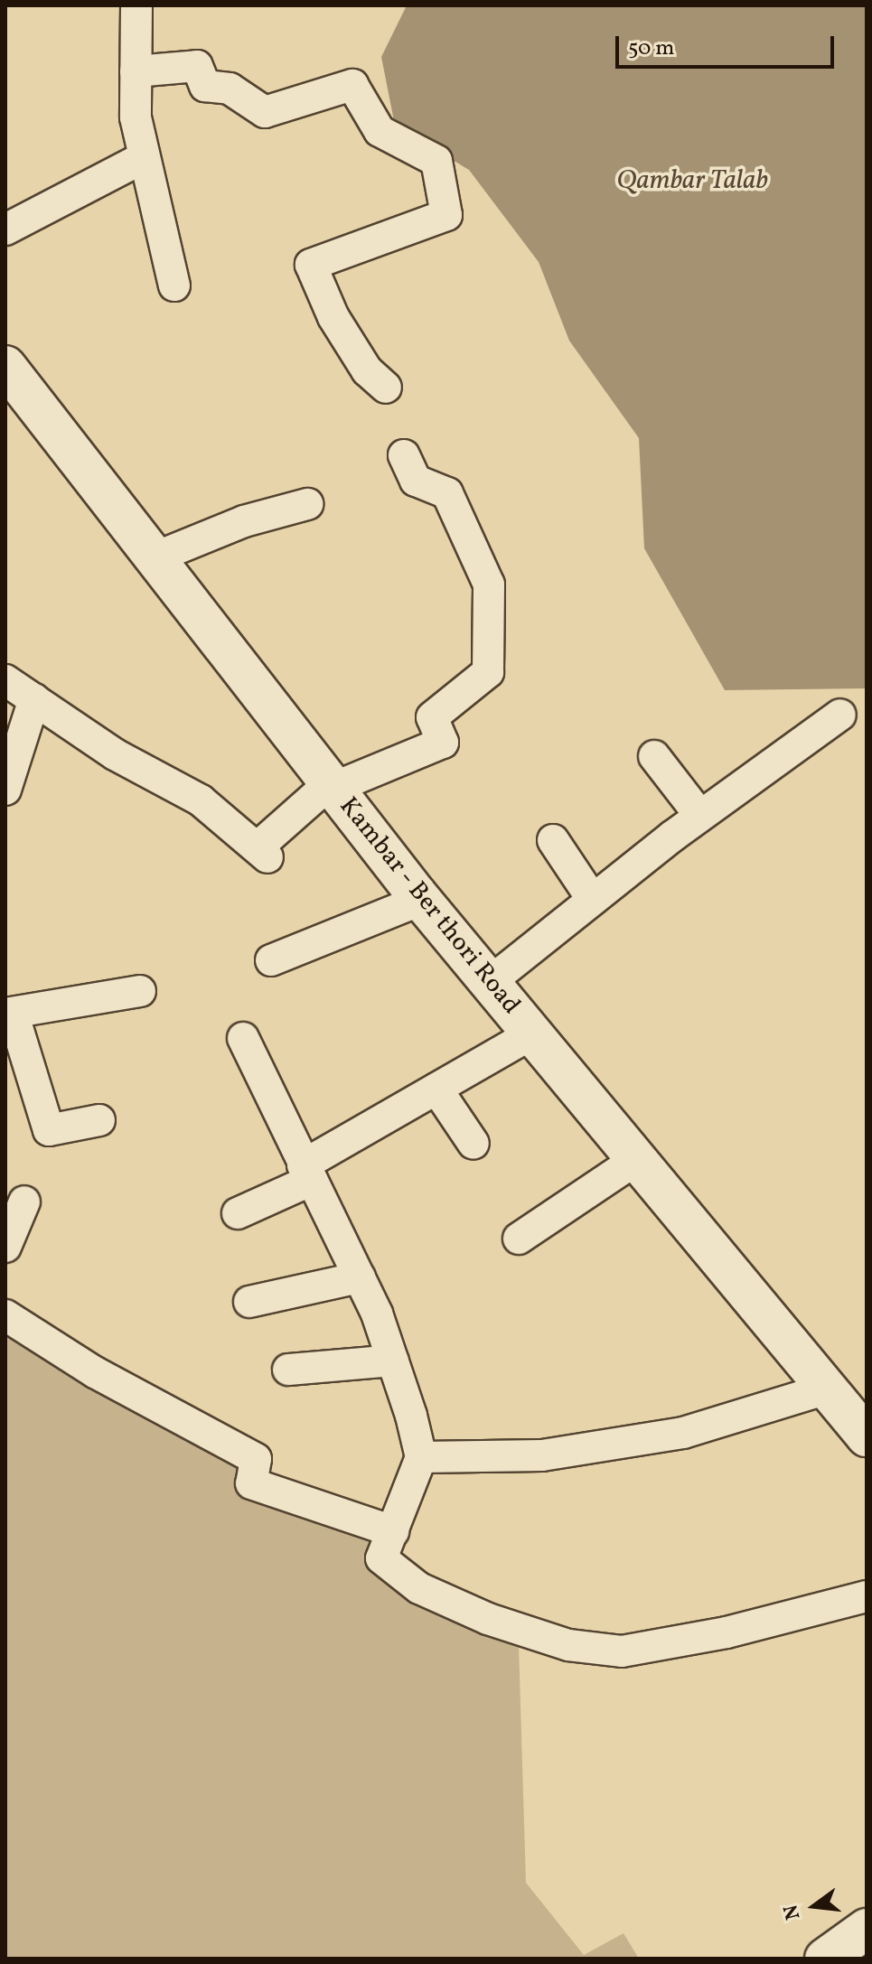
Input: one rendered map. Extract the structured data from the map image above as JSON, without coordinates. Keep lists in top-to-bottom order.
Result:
{
  "streets": {
    "street": ["Kambar - Ber thori Road"]
  },
  "water": ["Qambar Talab"],
  "scale_bar": "50 m",
  "north": "left"
}
